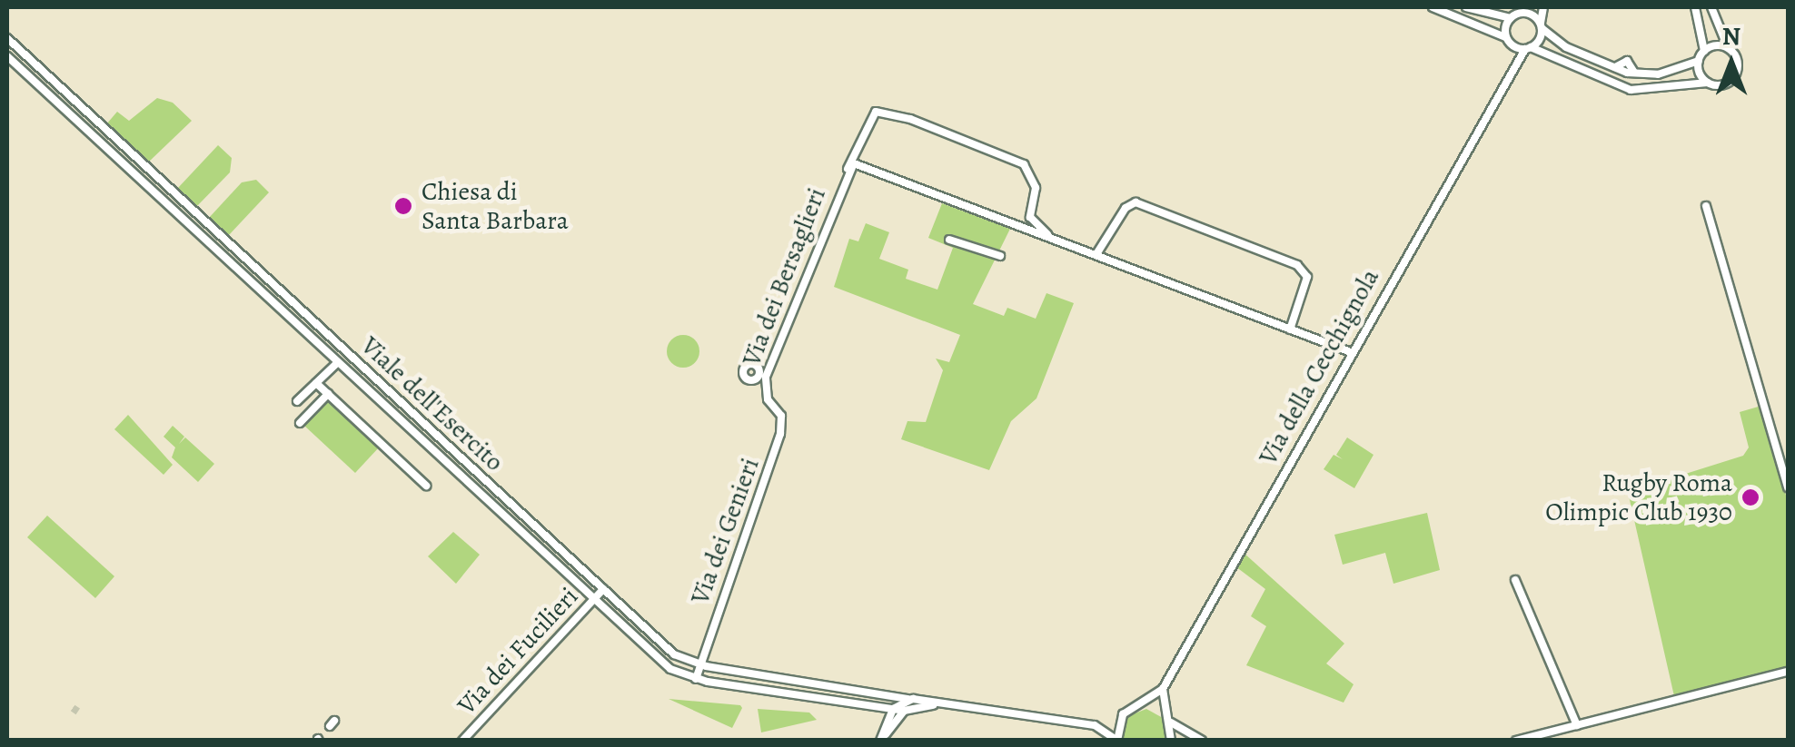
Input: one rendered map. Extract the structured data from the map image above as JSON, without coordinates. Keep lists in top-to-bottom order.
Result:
{
  "streets": {
    "street": [
      "Via dei Bersaglieri",
      "Via della Cecchignola",
      "Viale dell'Esercito",
      "Via dei Genieri",
      "Via dei Fucilieri"
    ]
  },
  "crossings": [
    ["Via dei Bersaglieri", "Via della Cecchignola"],
    ["Via dei Bersaglieri", "Via dei Genieri"],
    ["Via della Cecchignola", "Viale dell'Esercito"],
    ["Viale dell'Esercito", "Via dei Genieri"],
    ["Viale dell'Esercito", "Via dei Fucilieri"]
  ],
  "places": ["Chiesa di Santa Barbara", "Rugby Roma Olimpic Club 1930"],
  "north": "top"
}
